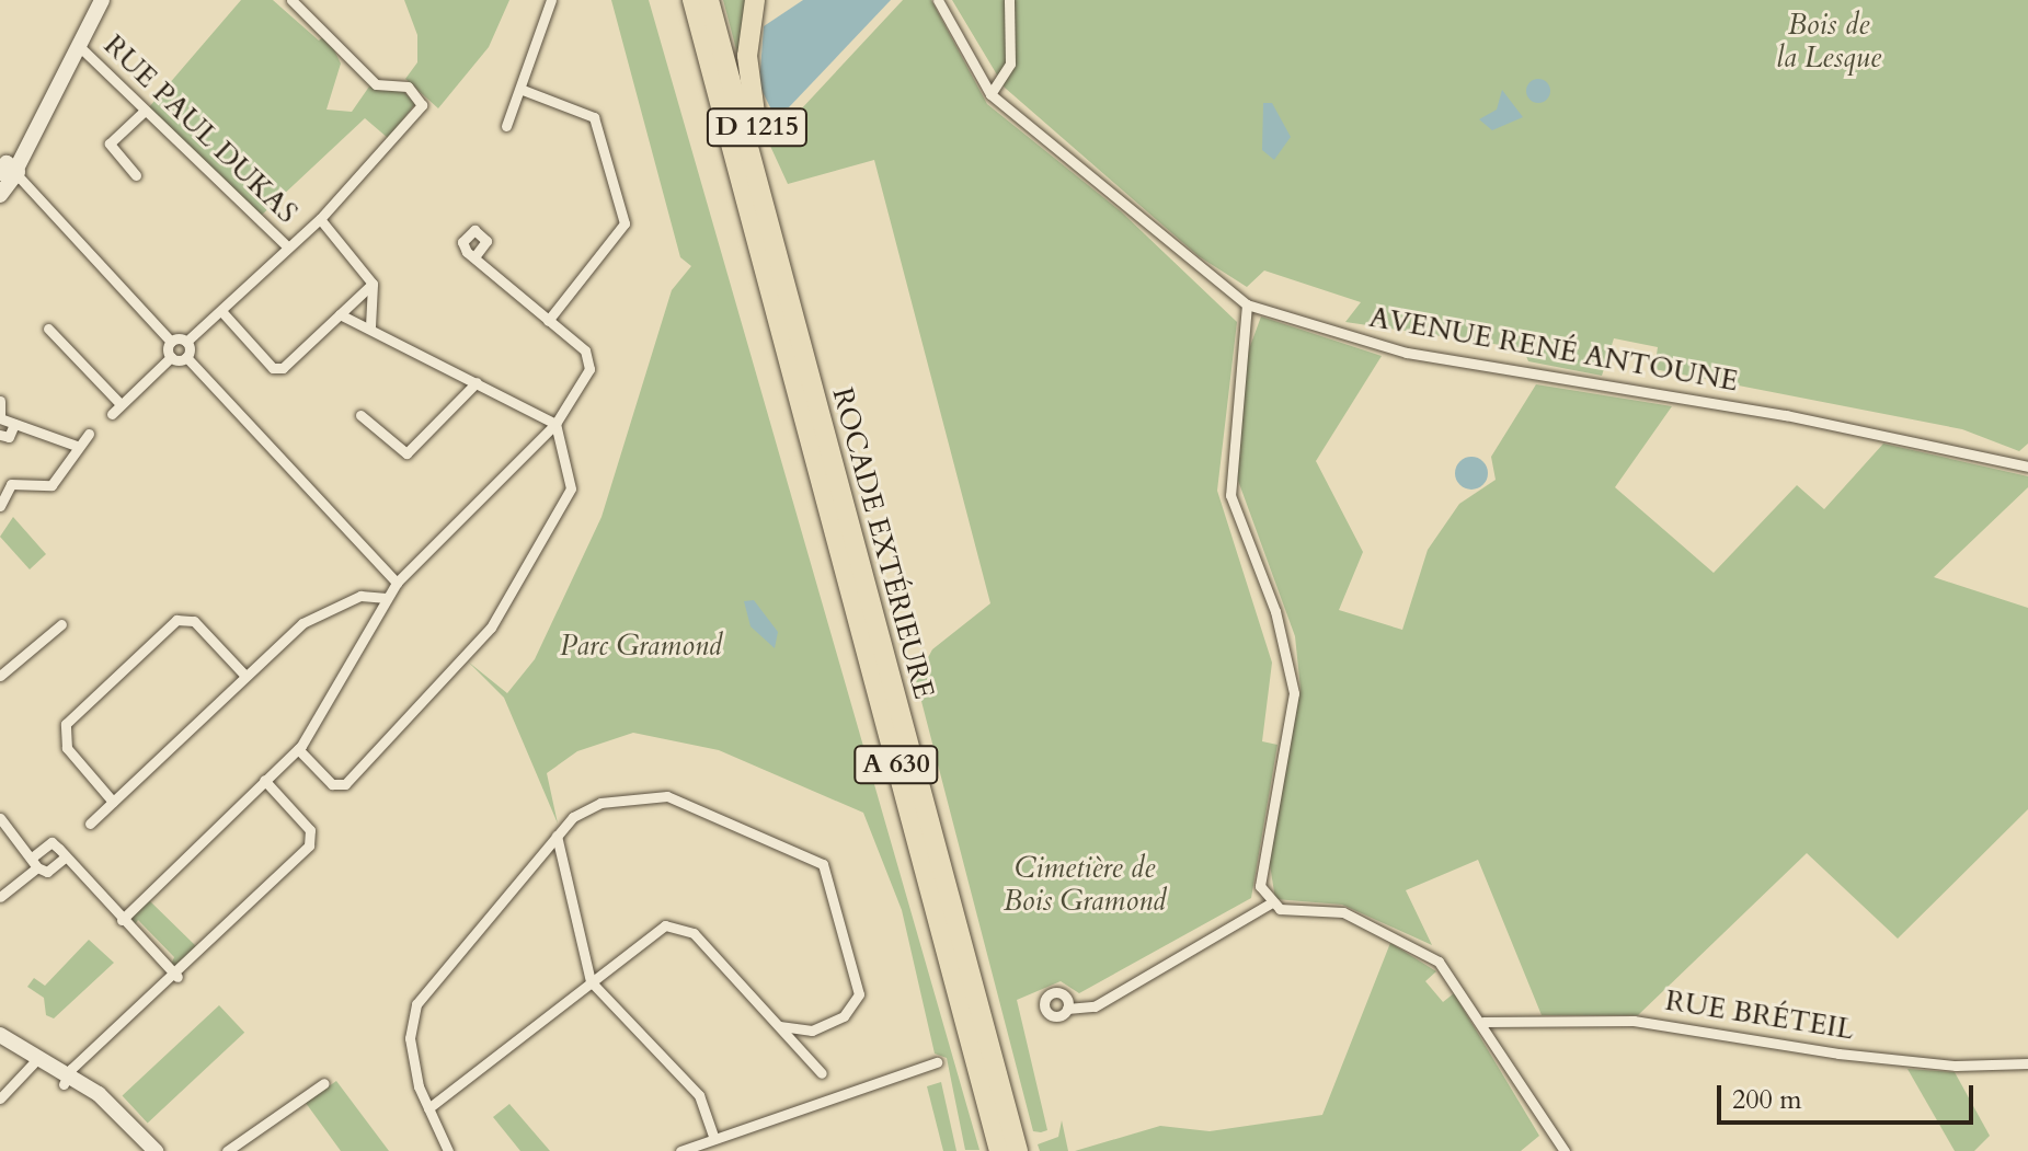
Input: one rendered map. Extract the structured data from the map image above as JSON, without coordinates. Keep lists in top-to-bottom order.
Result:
{
  "streets": {
    "highway": ["D 1215", "ROCADE EXTÉRIEURE", "A 630"],
    "street": ["RUE PAUL DUKAS", "AVENUE RENÉ ANTOUNE", "RUE BRÉTEIL"]
  },
  "crossings": [
    ["D 1215", "ROCADE EXTÉRIEURE"]
  ],
  "parks": ["Bois de la Lesque", "Parc Gramond", "Cimetière de Bois Gramond"],
  "scale_bar": "200 m"
}
